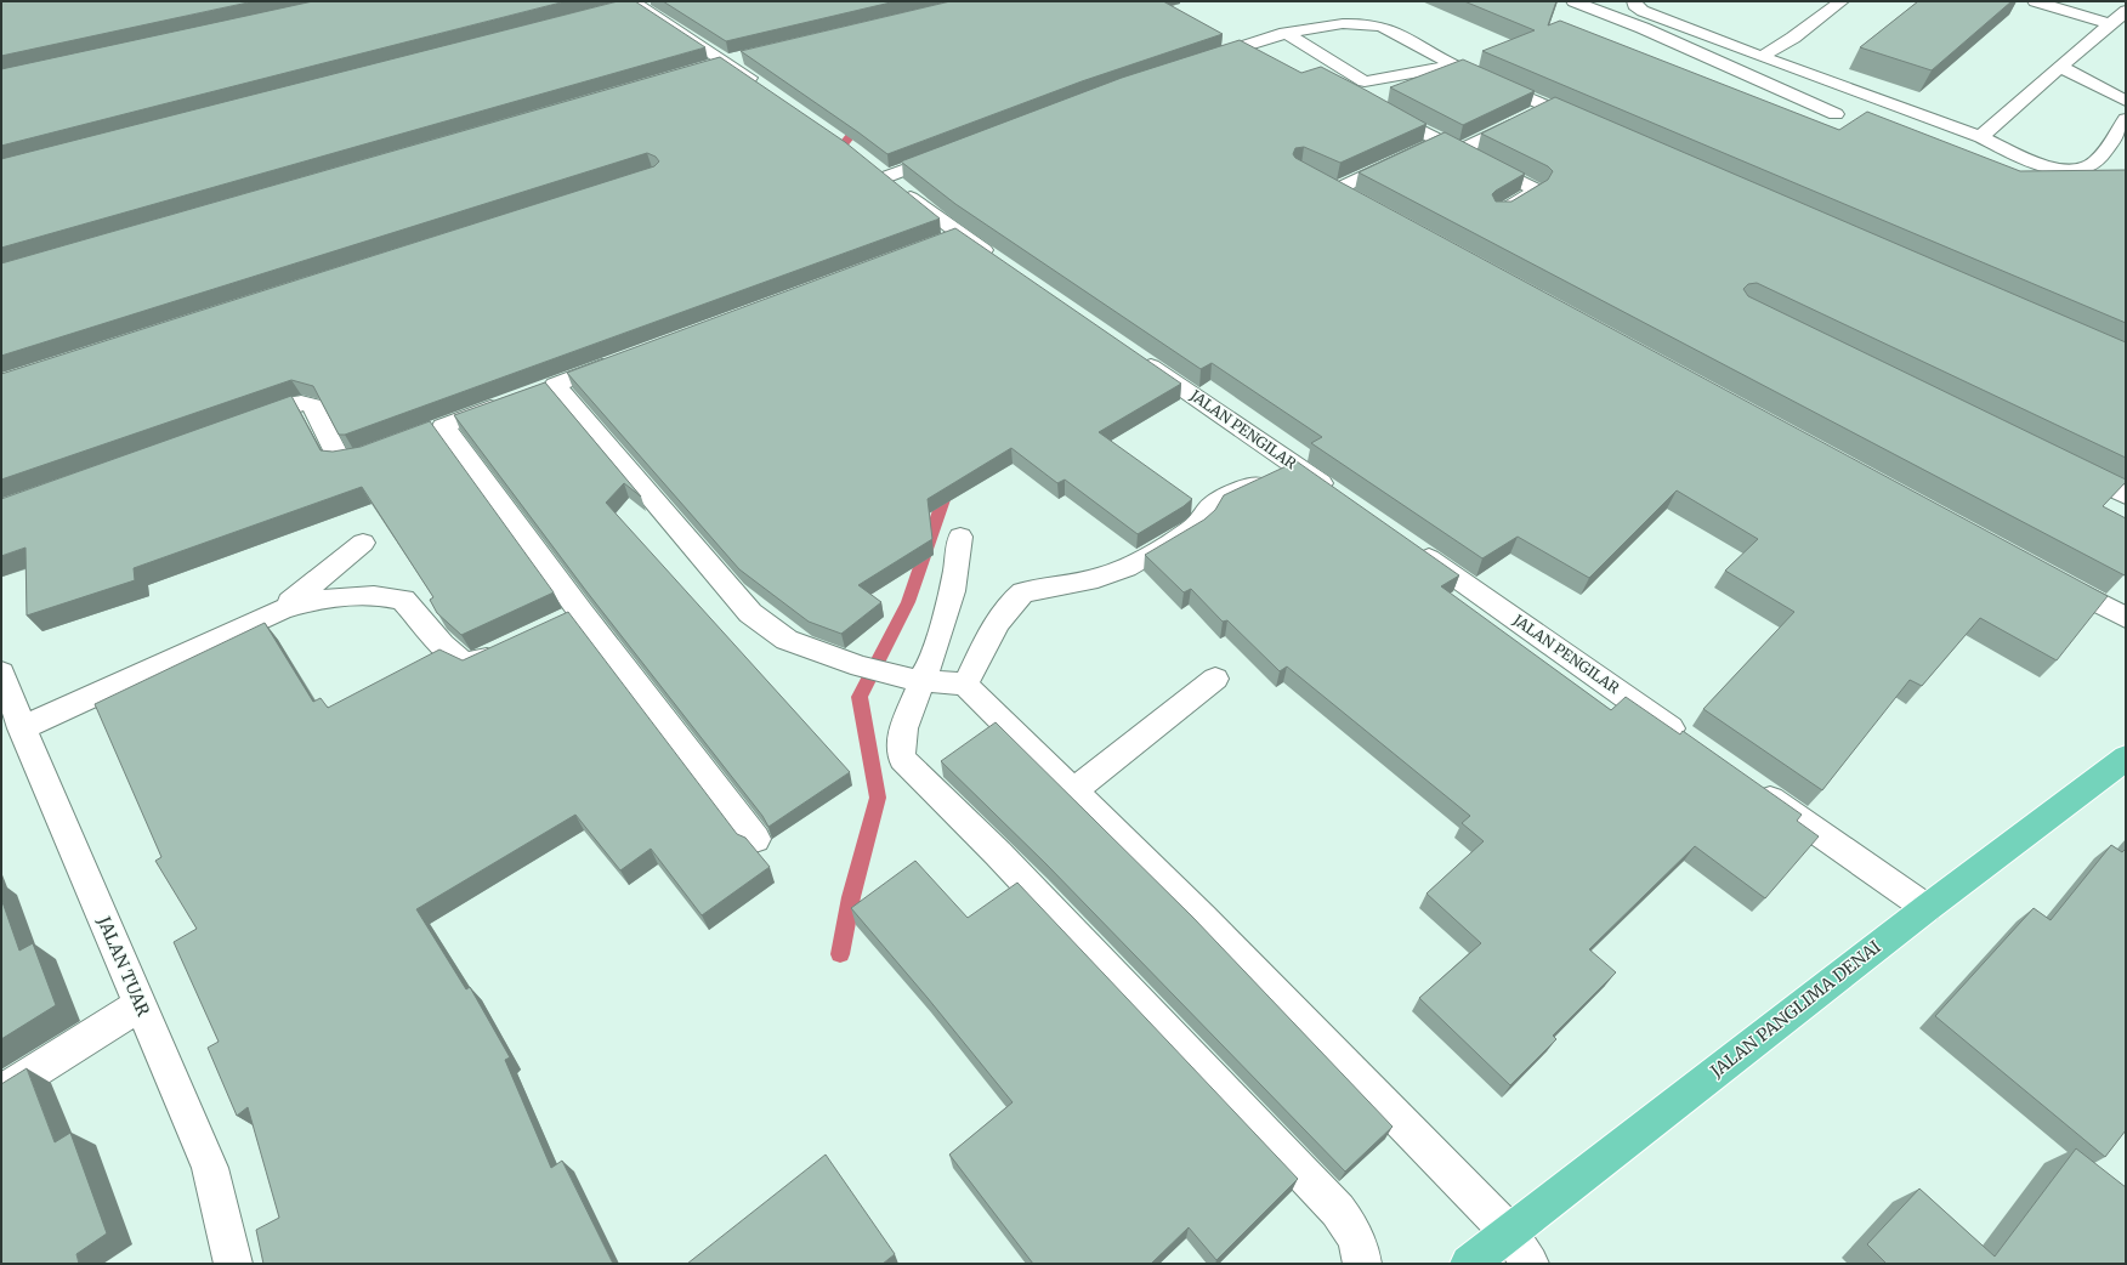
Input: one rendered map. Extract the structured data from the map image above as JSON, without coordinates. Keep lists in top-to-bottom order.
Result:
{
  "streets": {
    "main road": ["JALAN PANGLIMA DENAI"],
    "street": ["JALAN PENGILAR", "JALAN TUAR"]
  }
}
